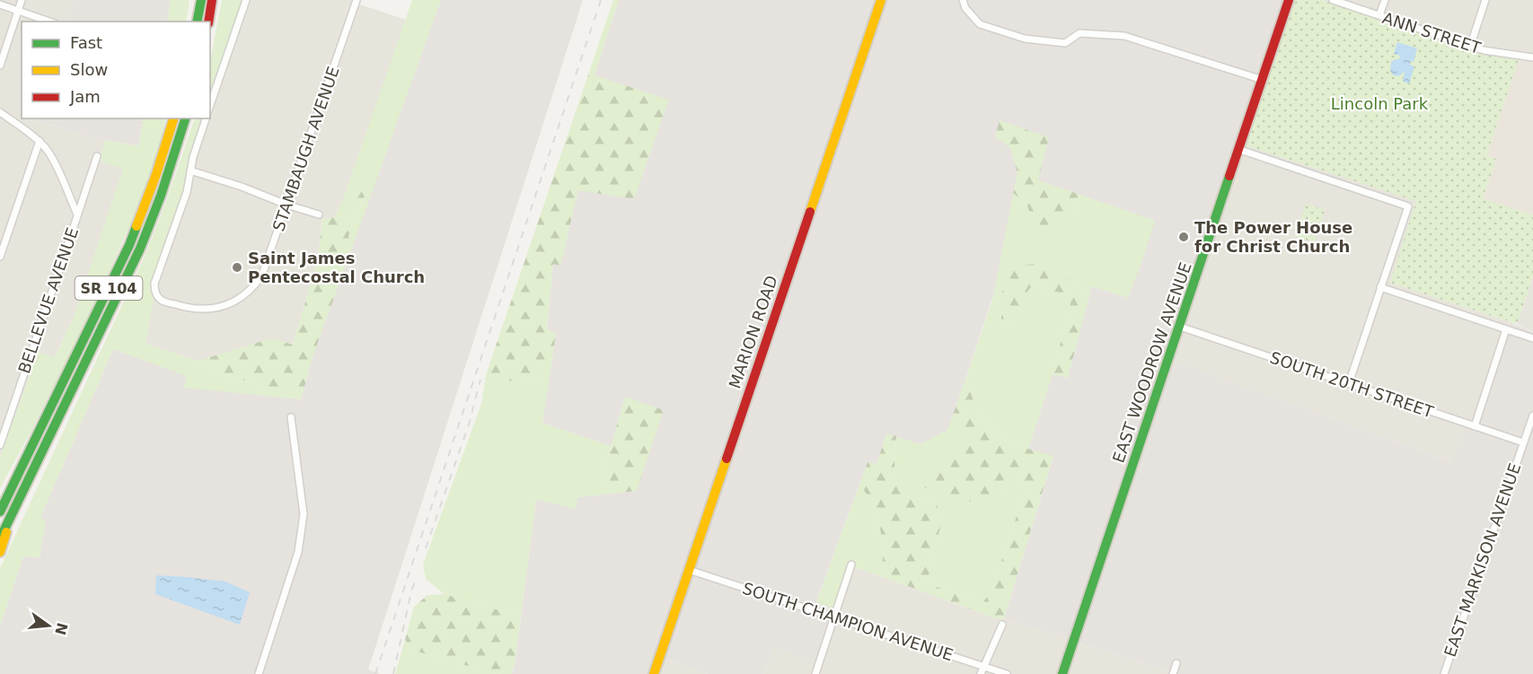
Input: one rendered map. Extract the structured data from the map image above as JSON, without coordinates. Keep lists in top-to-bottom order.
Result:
{
  "streets": {
    "main road": ["SR 104", "MARION ROAD", "EAST WOODROW AVENUE"],
    "street": [
      "ANN STREET",
      "STAMBAUGH AVENUE",
      "BELLEVUE AVENUE",
      "SOUTH 20TH STREET",
      "EAST MARKISON AVENUE",
      "SOUTH CHAMPION AVENUE"
    ]
  },
  "crossings": [
    ["MARION ROAD", "SOUTH CHAMPION AVENUE"],
    ["EAST WOODROW AVENUE", "SOUTH 20TH STREET"],
    ["SOUTH 20TH STREET", "EAST MARKISON AVENUE"]
  ],
  "parks": ["Lincoln Park"],
  "places": ["The Power House for Christ Church", "Saint James Pentecostal Church"],
  "legend": ["Fast", "Slow", "Jam"],
  "north": "right"
}
